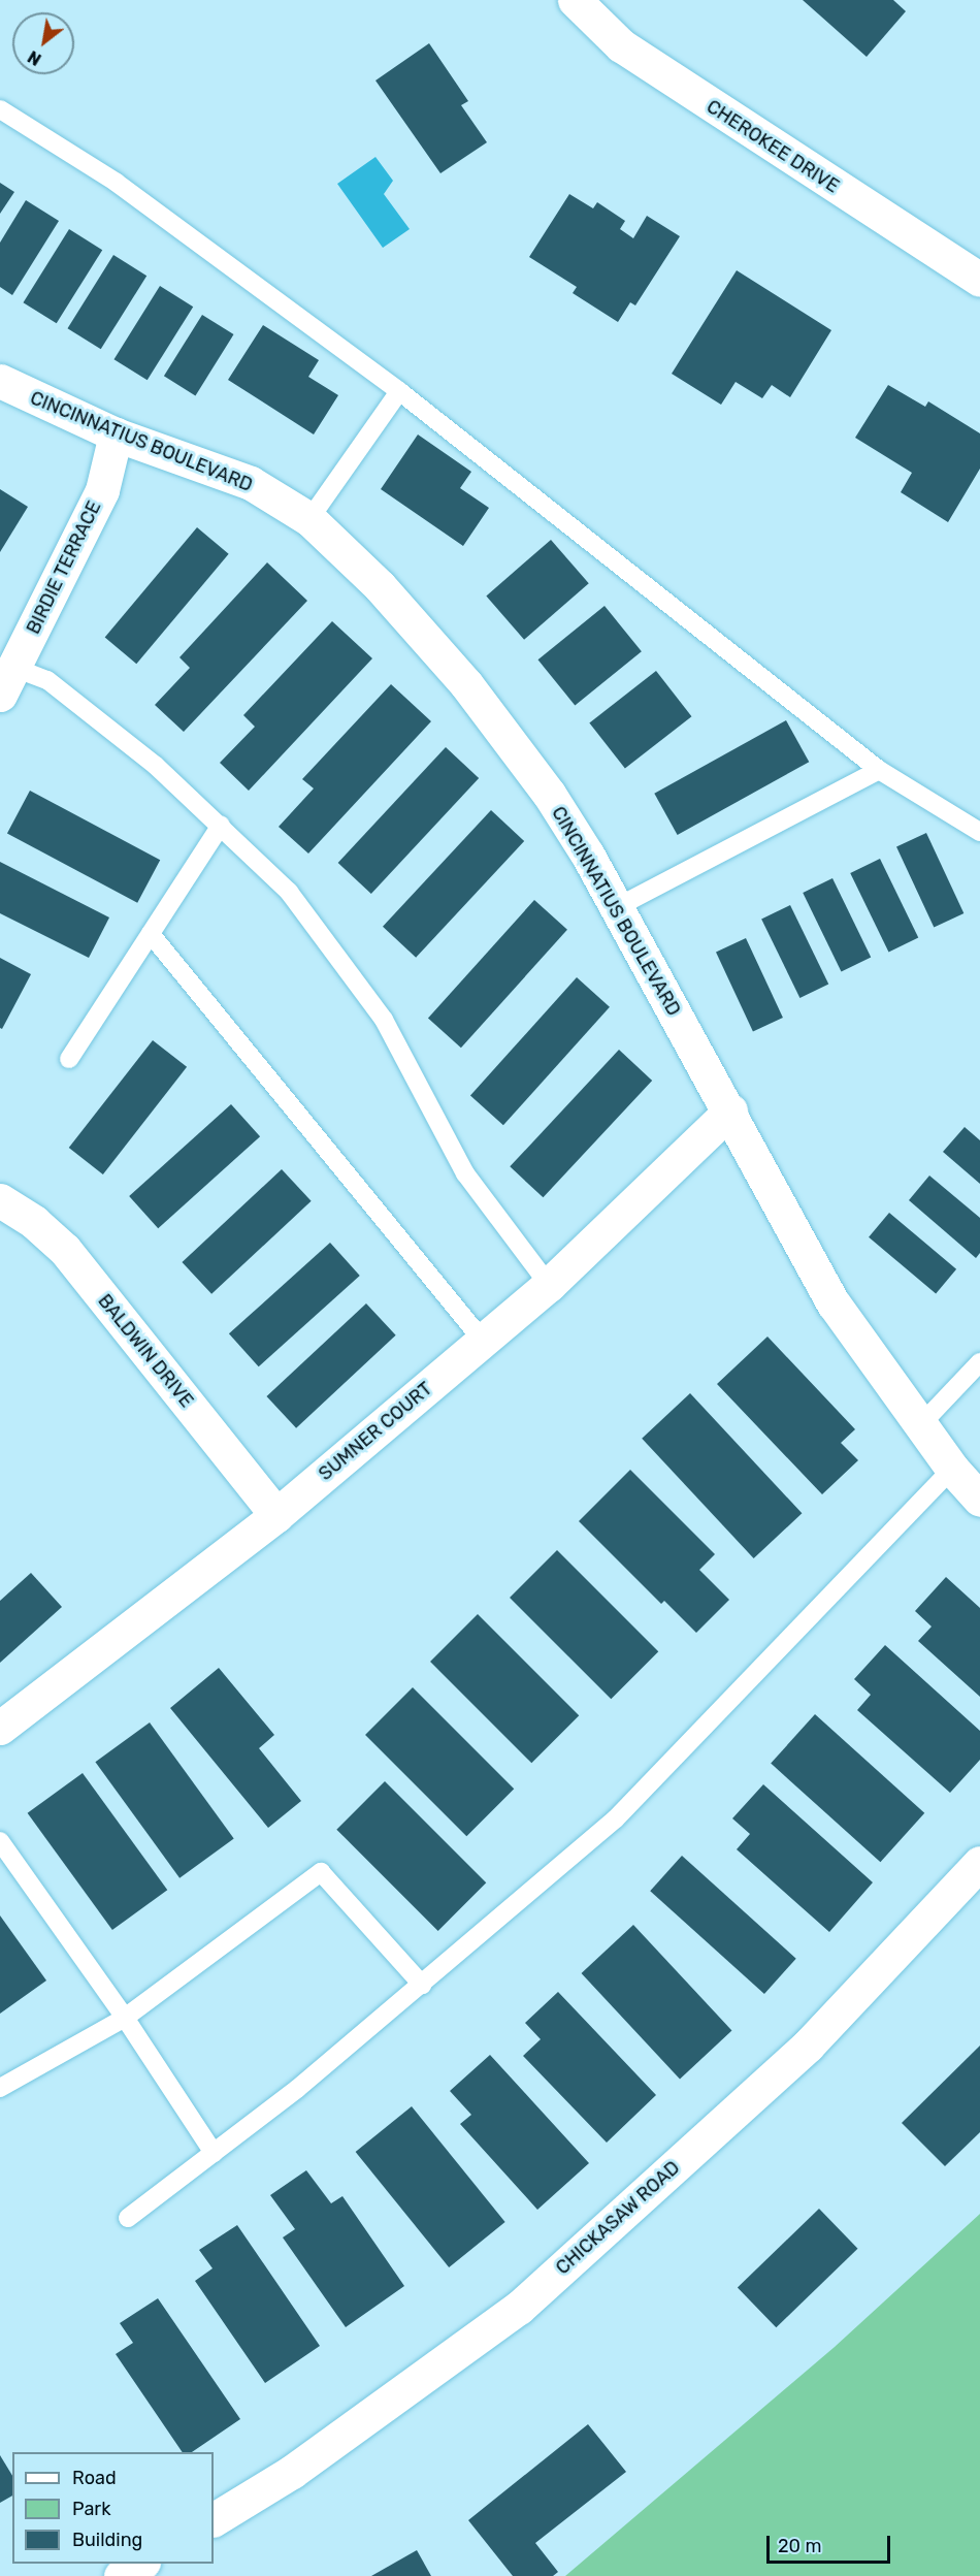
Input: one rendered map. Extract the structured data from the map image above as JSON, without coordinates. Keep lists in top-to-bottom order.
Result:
{
  "streets": {
    "street": [
      "CHEROKEE DRIVE",
      "CINCINNATIUS BOULEVARD",
      "BIRDIE TERRACE",
      "BALDWIN DRIVE",
      "SUMNER COURT",
      "CHICKASAW ROAD"
    ]
  },
  "crossings": [
    ["CINCINNATIUS BOULEVARD", "BIRDIE TERRACE"],
    ["CINCINNATIUS BOULEVARD", "SUMNER COURT"],
    ["BALDWIN DRIVE", "SUMNER COURT"]
  ],
  "legend": ["Road", "Park", "Building"],
  "scale_bar": "20 m",
  "north": "bottom left"
}
